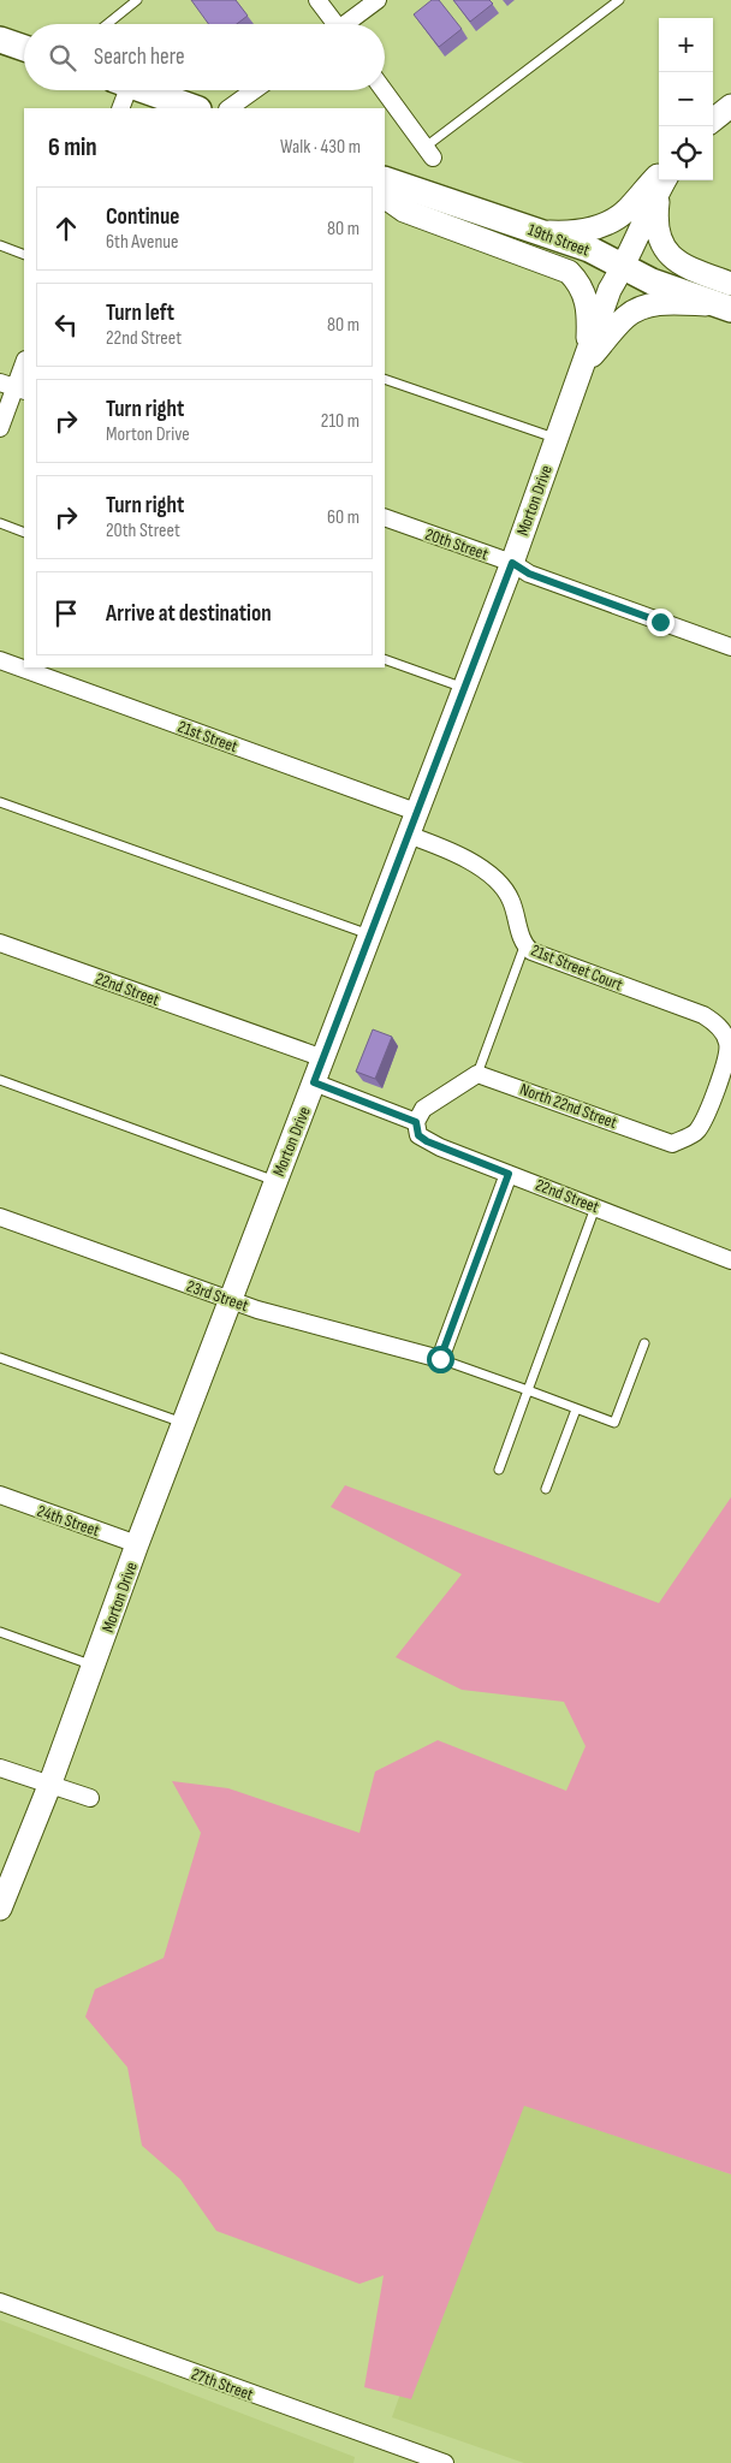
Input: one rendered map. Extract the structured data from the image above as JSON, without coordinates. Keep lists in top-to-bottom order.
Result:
{
  "streets": {
    "main road": ["19th Street"],
    "street": [
      "Morton Drive",
      "20th Street",
      "21st Street",
      "21st Street Court",
      "22nd Street",
      "North 22nd Street",
      "23rd Street",
      "24th Street",
      "27th Street"
    ]
  },
  "crossings": [
    ["19th Street", "Morton Drive"],
    ["Morton Drive", "20th Street"],
    ["Morton Drive", "21st Street"],
    ["Morton Drive", "21st Street Court"],
    ["Morton Drive", "22nd Street"],
    ["Morton Drive", "23rd Street"],
    ["Morton Drive", "24th Street"],
    ["21st Street Court", "North 22nd Street"]
  ],
  "page": {
    "map_buttons": ["+", "−"],
    "search": "Search here",
    "heading": ["6 min", "Walk · 430 m"],
    "list": [
      ["Continue", "6th Avenue", "80 m"],
      ["Turn left", "22nd Street", "80 m"],
      ["Turn right", "Morton Drive", "210 m"],
      ["Turn right", "20th Street", "60 m"],
      "Arrive at destination"
    ]
  }
}
